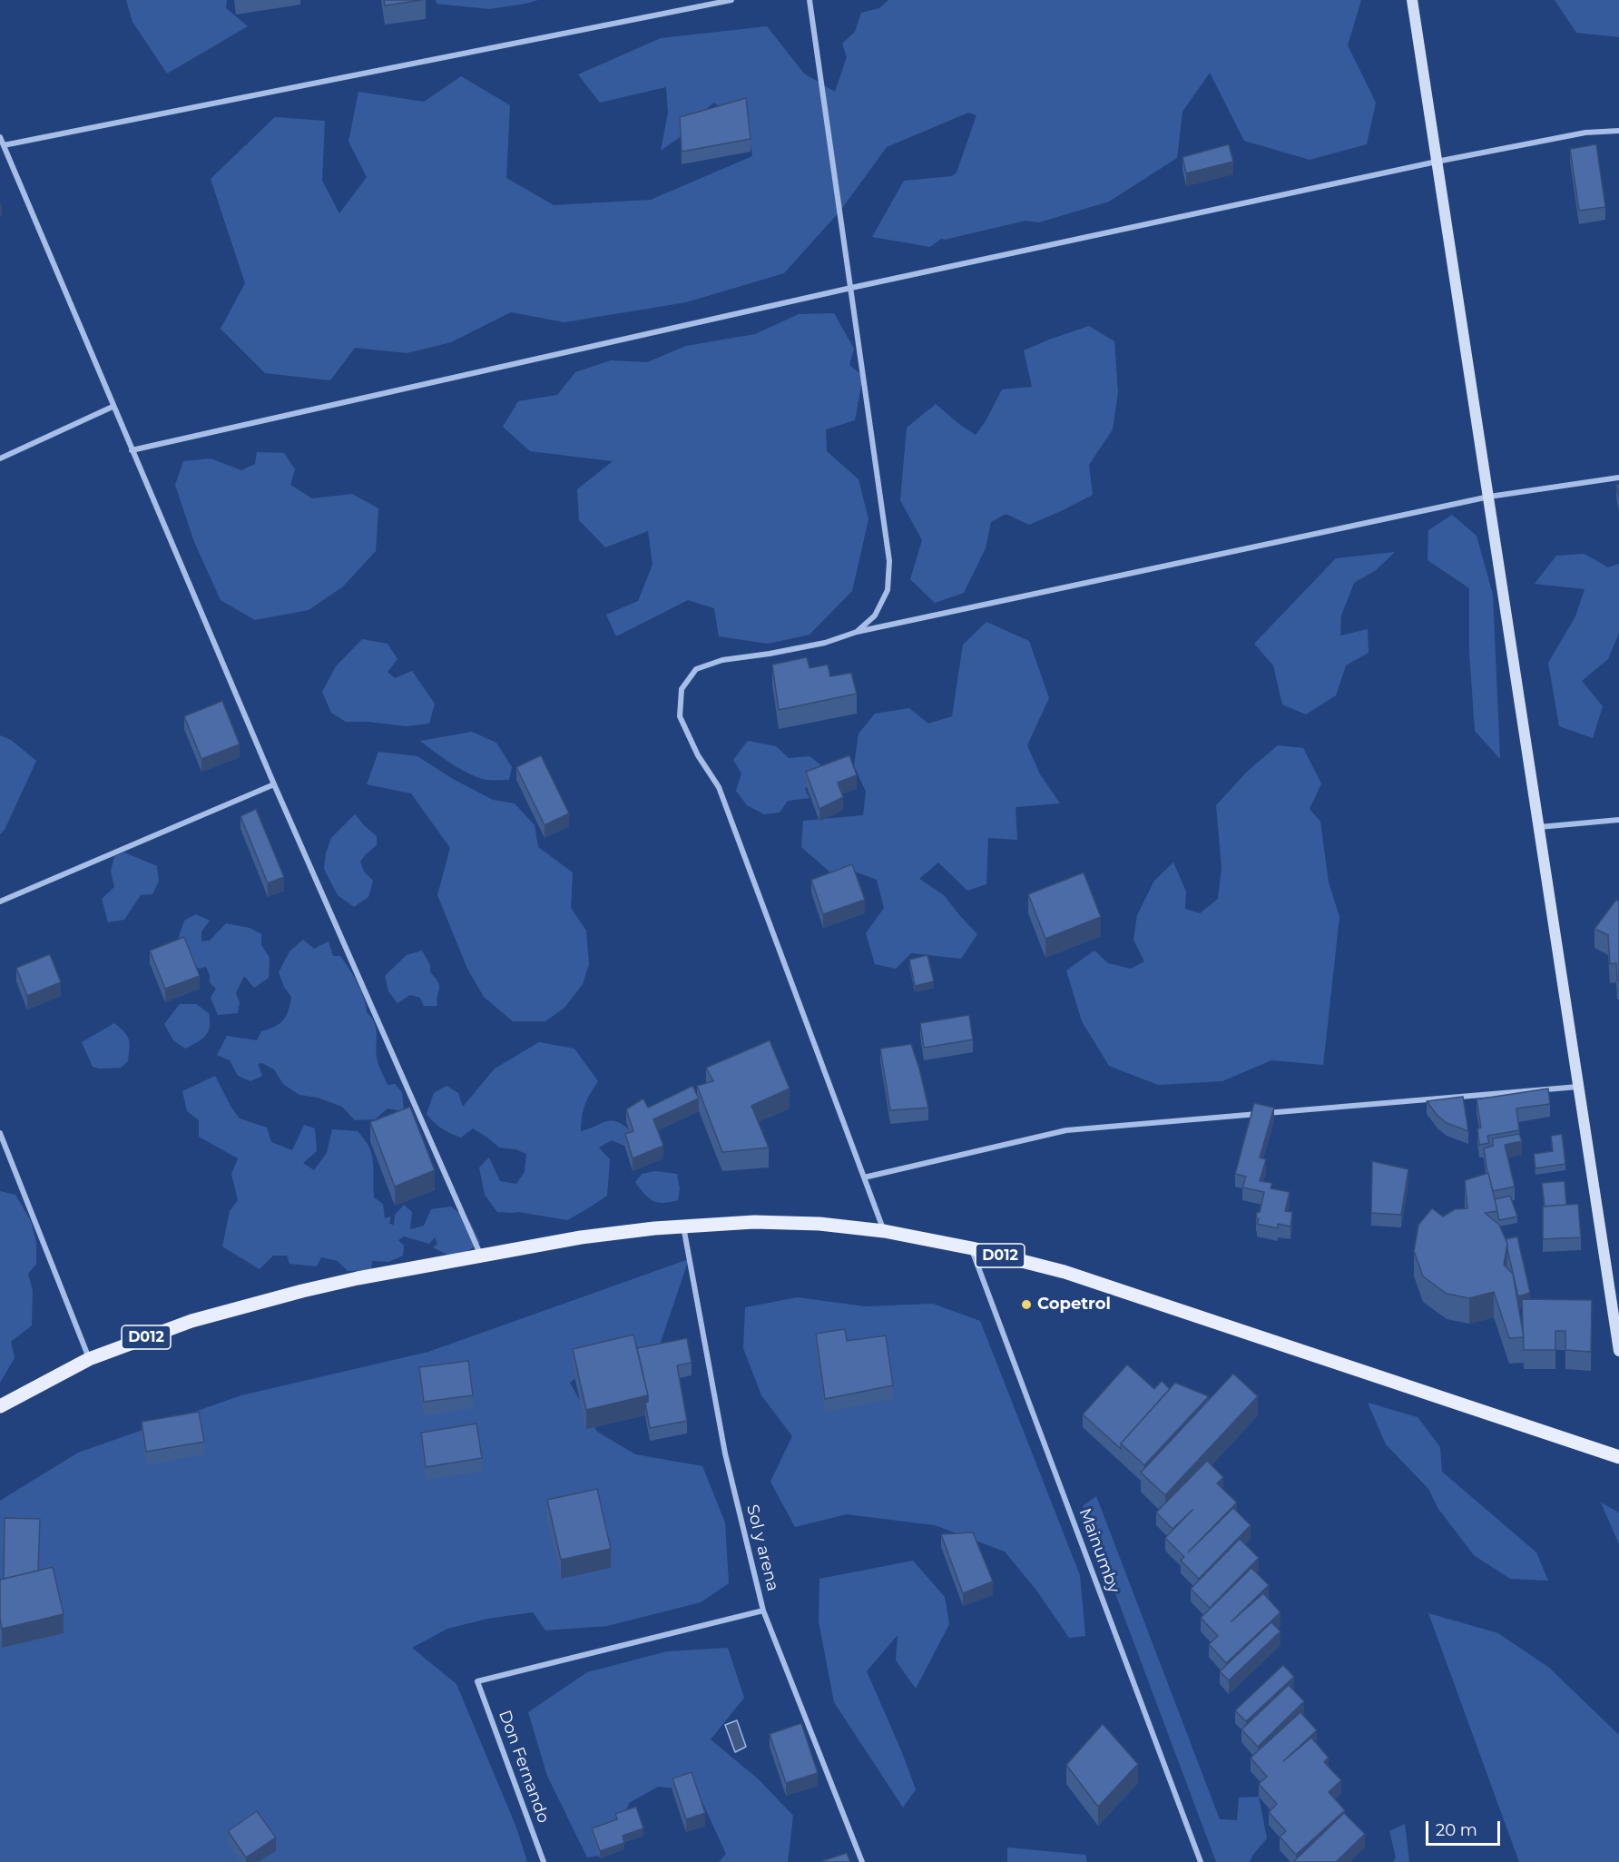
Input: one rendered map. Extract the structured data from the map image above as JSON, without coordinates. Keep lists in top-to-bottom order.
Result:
{
  "streets": {
    "main road": ["D012"],
    "street": ["Sol y arena", "Mainumby", "Don Fernando"]
  },
  "crossings": [
    ["D012", "Sol y arena"],
    ["D012", "Mainumby"],
    ["Sol y arena", "Don Fernando"]
  ],
  "places": ["Copetrol"],
  "scale_bar": "20 m"
}
